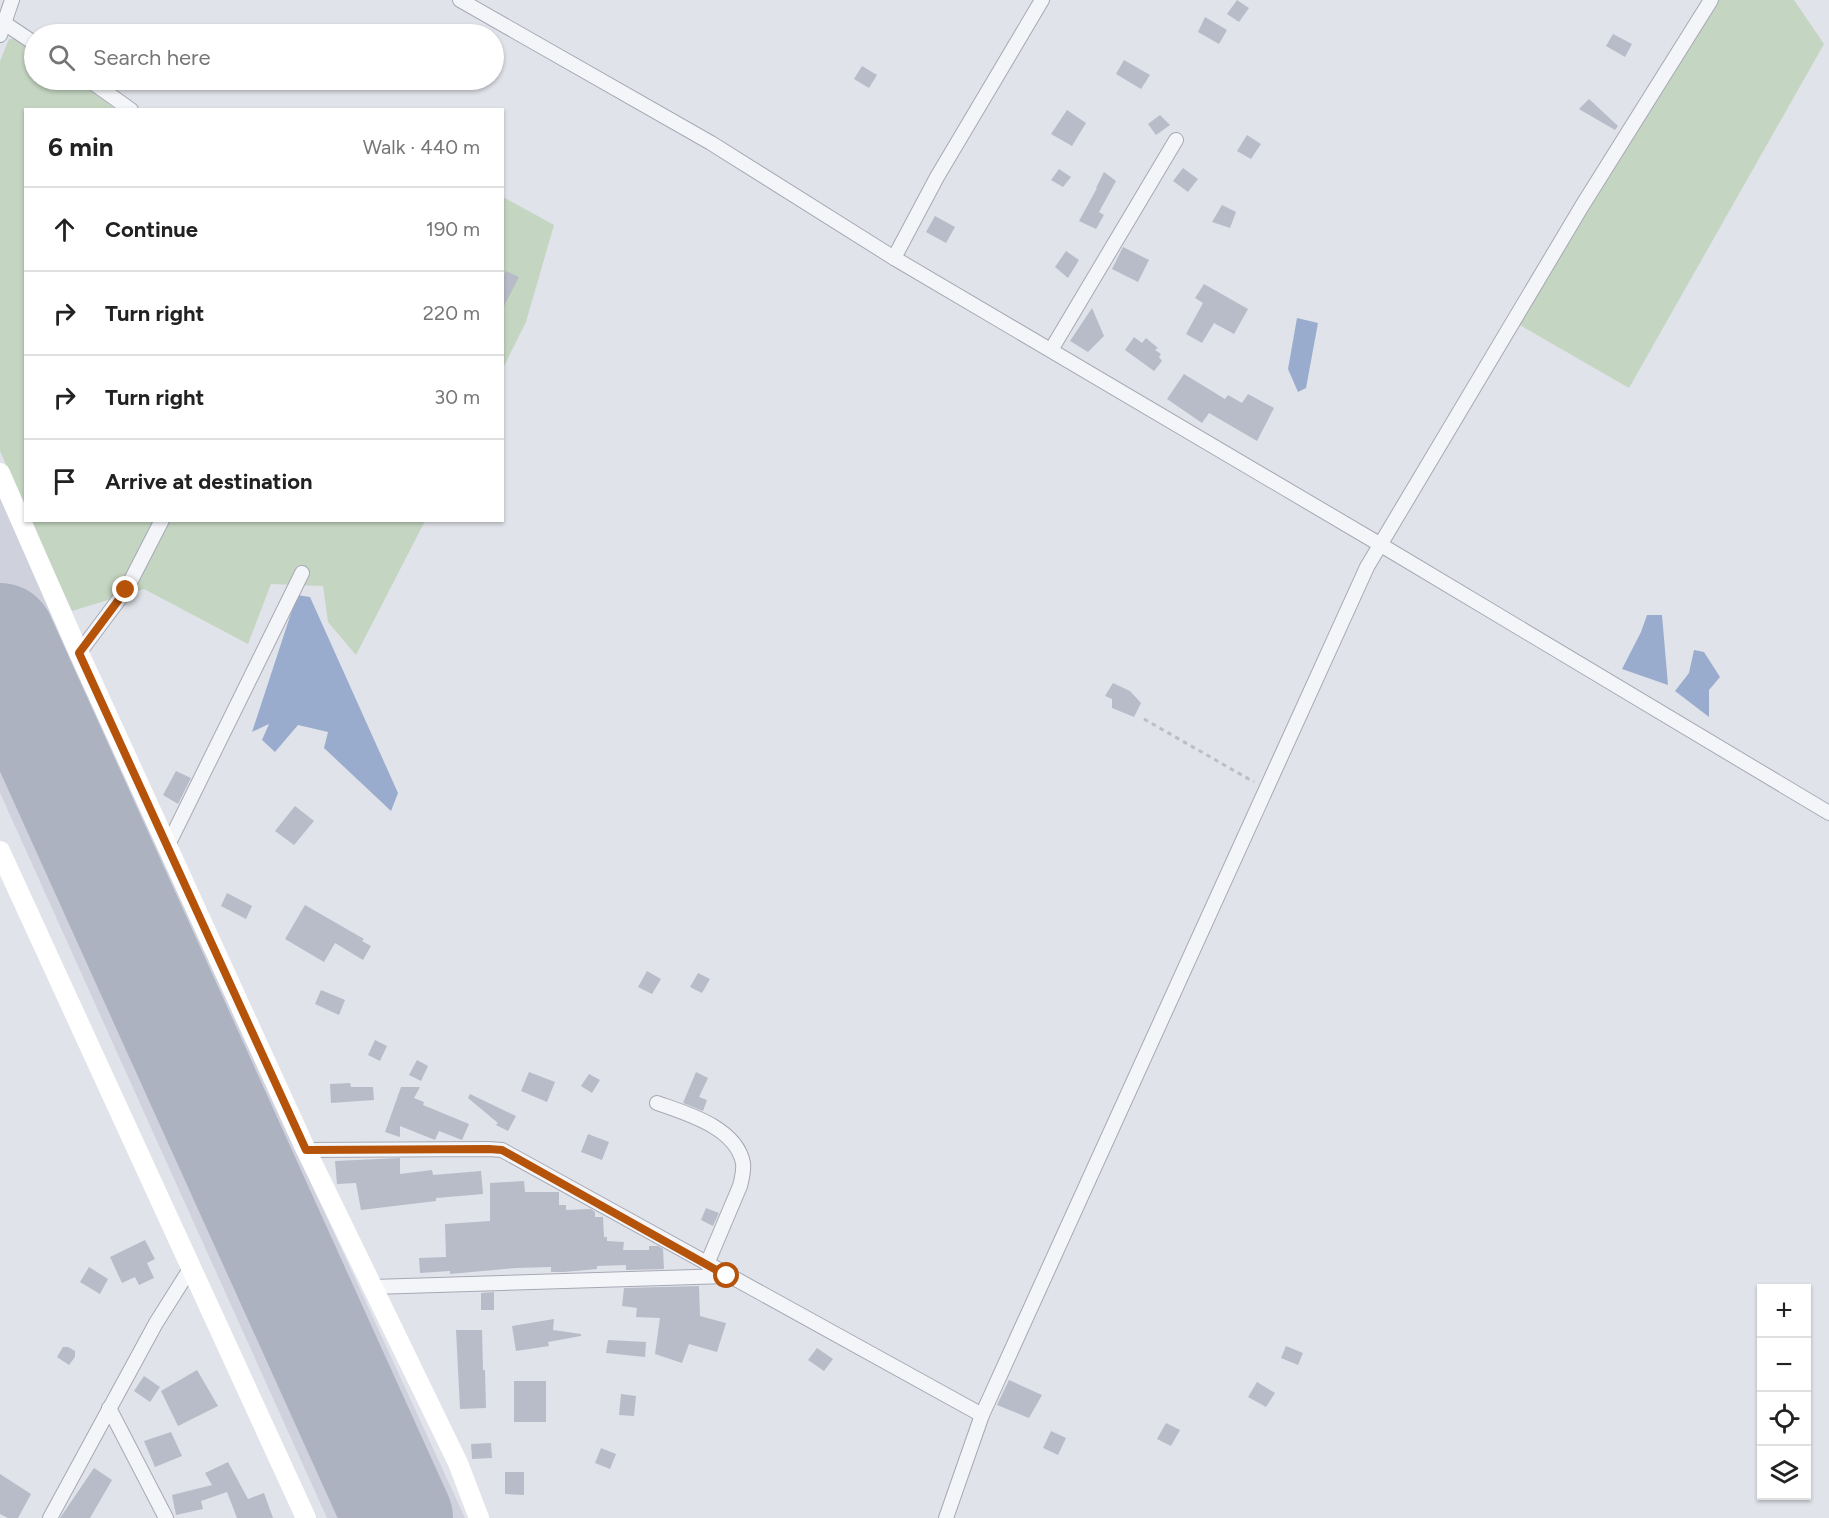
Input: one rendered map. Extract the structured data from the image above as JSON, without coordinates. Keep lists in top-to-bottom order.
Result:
{
  "page": {
    "search": "Search here",
    "heading": ["6 min", "Walk · 440 m"],
    "list": [
      ["Continue", "190 m"],
      ["Turn right", "220 m"],
      ["Turn right", "30 m"],
      "Arrive at destination"
    ],
    "map_buttons": ["+", "−"]
  }
}
